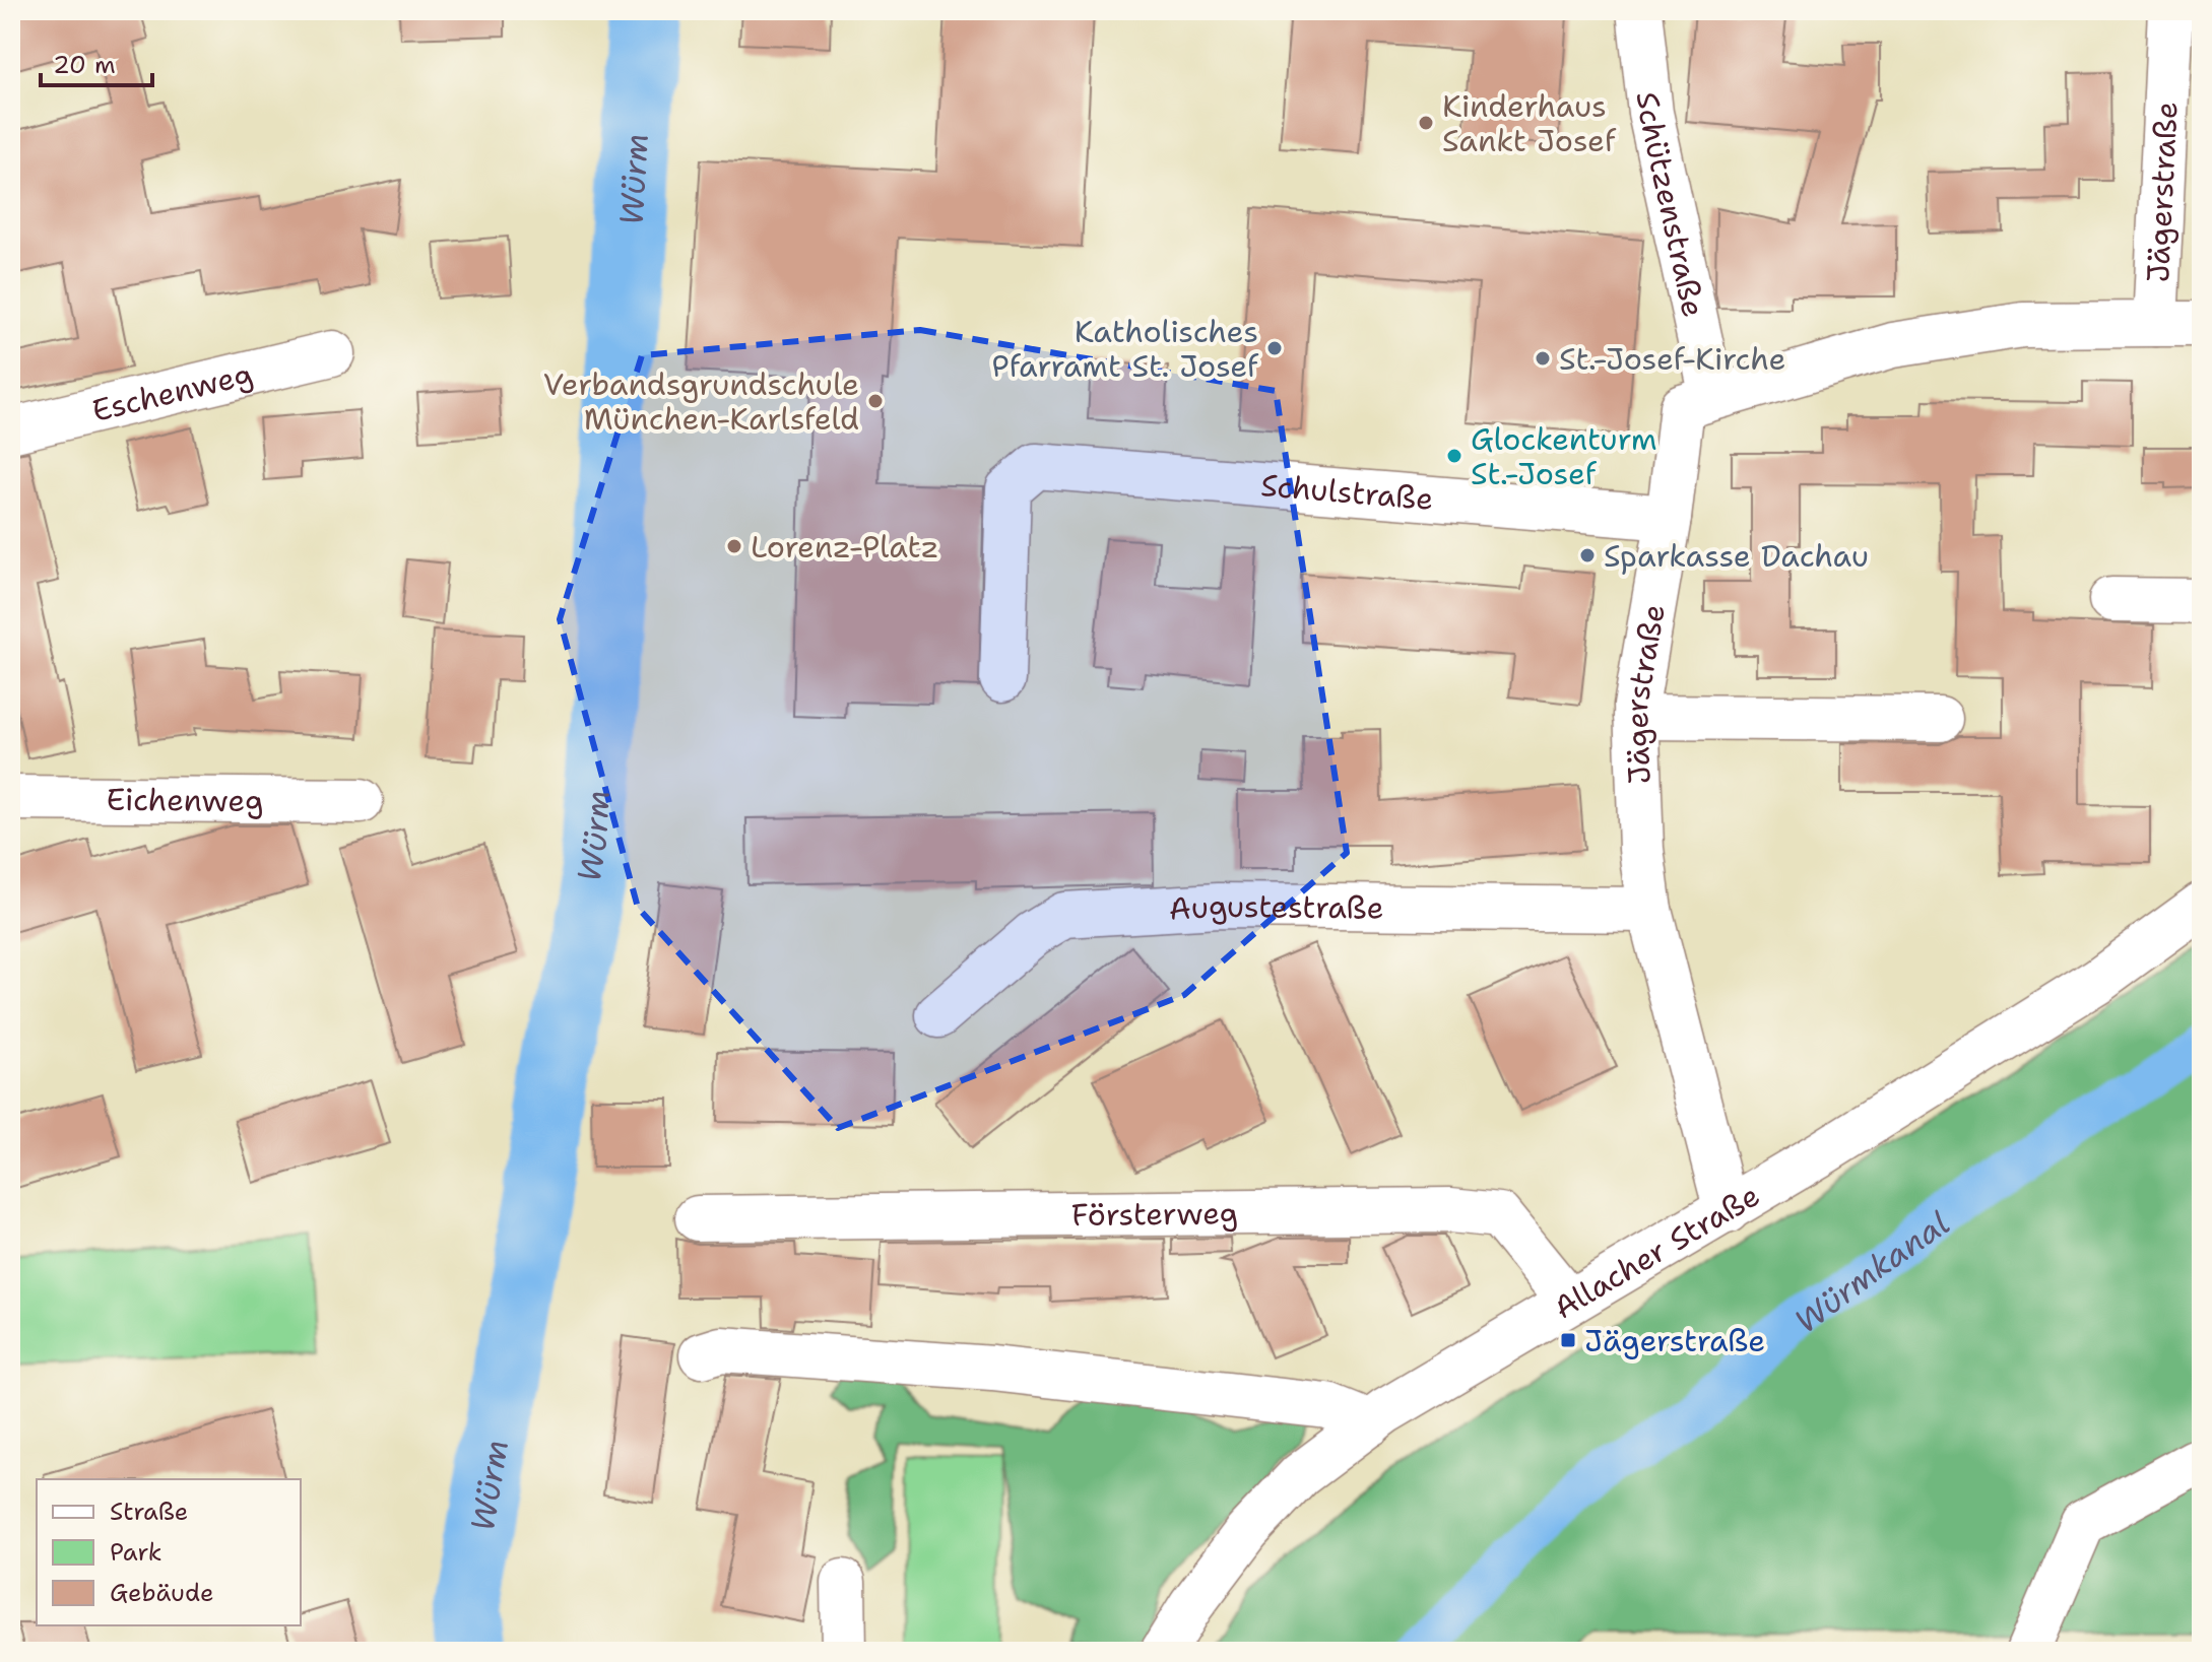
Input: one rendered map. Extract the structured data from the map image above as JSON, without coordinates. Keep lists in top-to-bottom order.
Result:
{
  "streets": {
    "street": [
      "Jägerstraße",
      "Schützenstraße",
      "Eschenweg",
      "Schulstraße",
      "Eichenweg",
      "Augustestraße",
      "Försterweg",
      "Allacher Straße"
    ]
  },
  "crossings": [
    ["Jägerstraße", "Schützenstraße"],
    ["Jägerstraße", "Schulstraße"],
    ["Jägerstraße", "Augustestraße"],
    ["Jägerstraße", "Allacher Straße"],
    ["Försterweg", "Allacher Straße"]
  ],
  "water": ["Würm", "Würmkanal"],
  "places": {
    "other": [
      "Kinderhaus Sankt Josef",
      "Katholisches Pfarramt St. Josef",
      "St.-Josef-Kirche",
      "Verbandsgrundschule München-Karlsfeld",
      "Glockenturm St.-Josef",
      "Lorenz-Platz",
      "Sparkasse Dachau"
    ],
    "transit": ["Jägerstraße"]
  },
  "legend": ["Straße", "Park", "Gebäude"],
  "scale_bar": "20 m"
}
